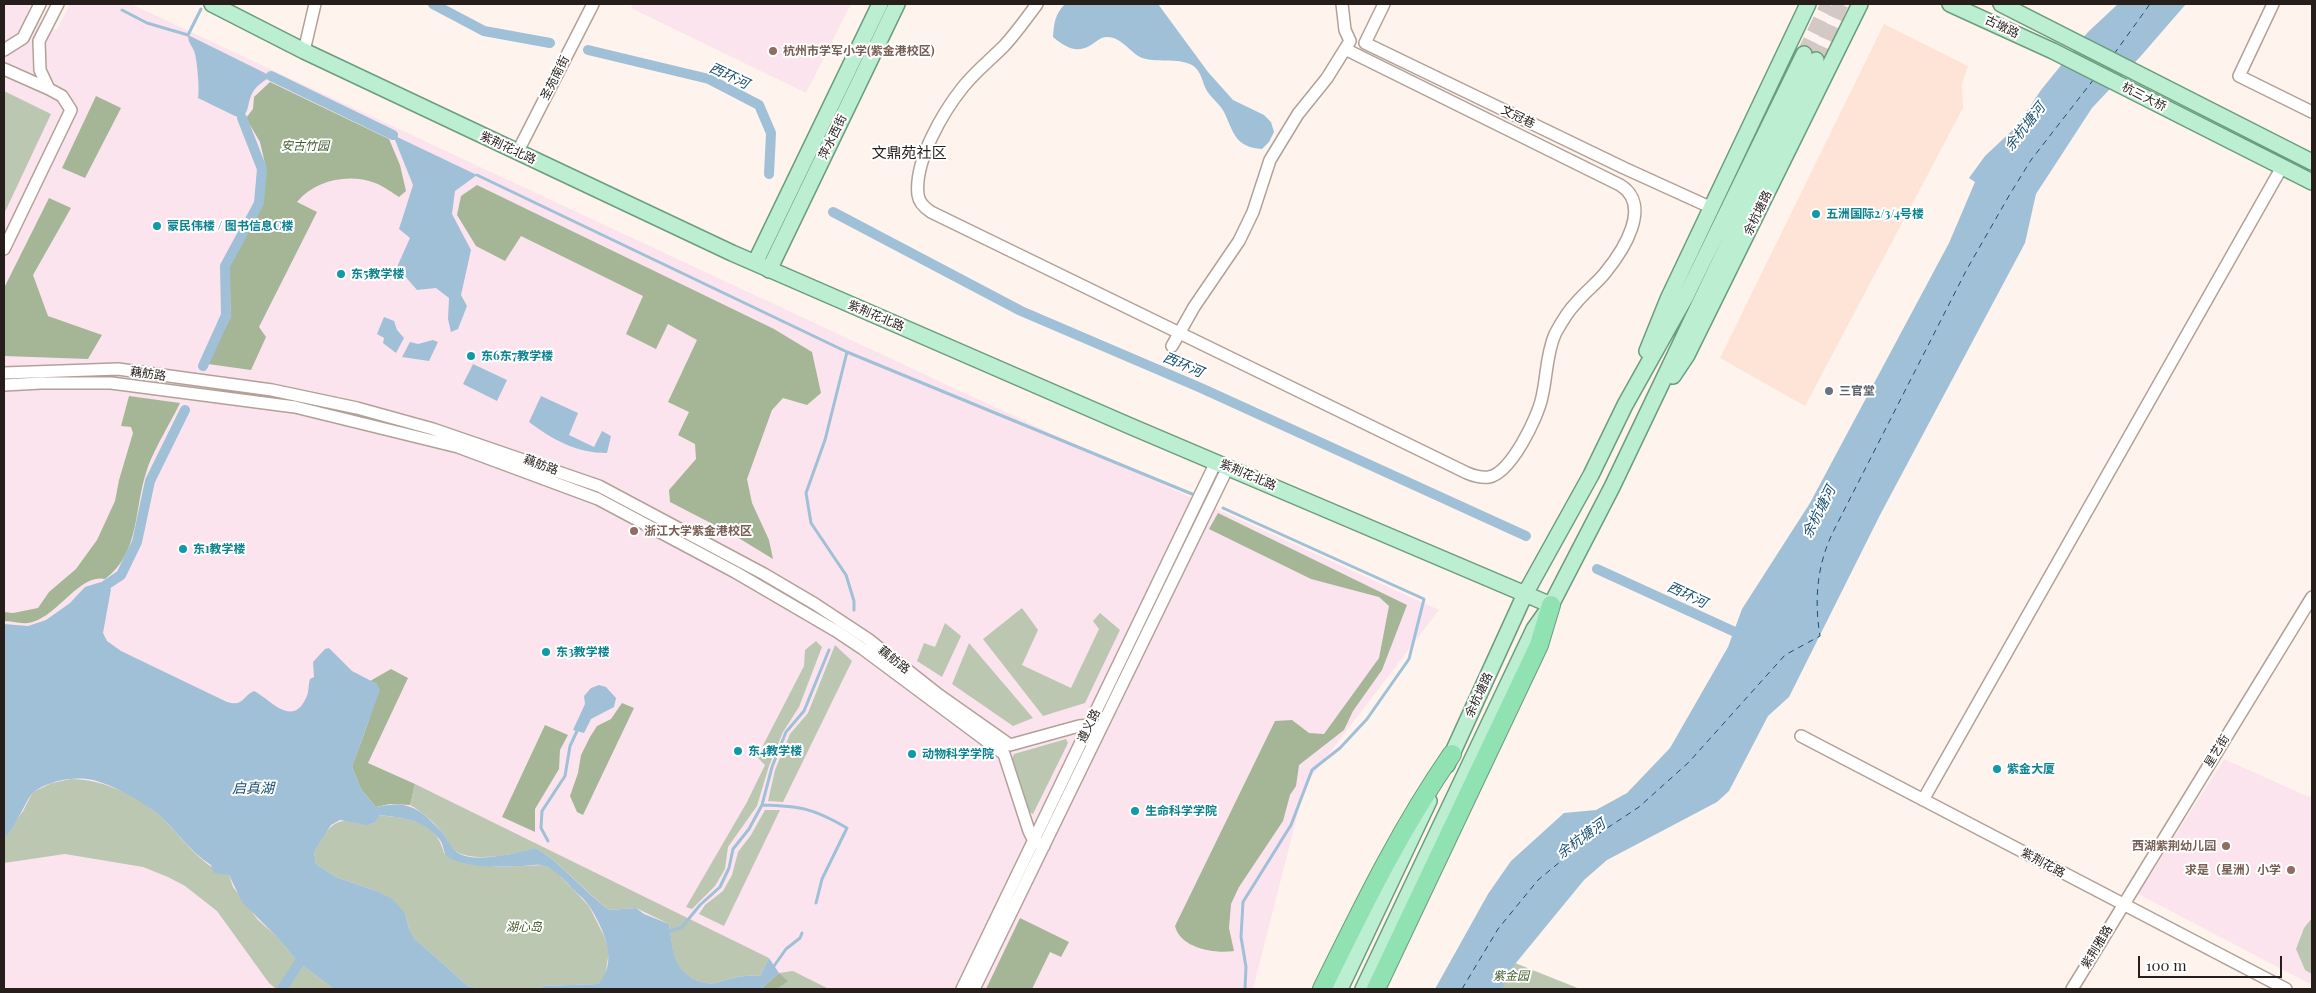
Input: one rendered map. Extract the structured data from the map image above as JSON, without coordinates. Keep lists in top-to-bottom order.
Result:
{
  "streets": {
    "main road": [
      "古墩路",
      "杭三大桥",
      "萍水西街",
      "紫荆花北路",
      "余杭塘路"
    ],
    "street": [
      "圣苑南街",
      "文冠巷",
      "藕舫路",
      "遵义路",
      "星艺街",
      "紫荆花路",
      "紫荆雅路"
    ]
  },
  "crossings": [
    ["古墩路", "杭三大桥"],
    ["圣苑南街", "紫荆花北路"],
    ["文冠巷", "余杭塘路"],
    ["萍水西街", "紫荆花北路"],
    ["紫荆花北路", "余杭塘路"],
    ["紫荆花北路", "遵义路"],
    ["星艺街", "紫荆花路"],
    ["星艺街", "紫荆雅路"],
    ["紫荆花路", "紫荆雅路"]
  ],
  "districts": ["文鼎苑社区"],
  "water": ["西环河", "余杭塘河", "启真湖"],
  "parks": ["安古竹园", "湖心岛", "紫金园"],
  "places": [
    "杭州市学军小学(紫金港校区)",
    "五洲国际2/3/4号楼",
    "蒙民伟楼 / 图书信息C楼",
    "东5教学楼",
    "东6东7教学楼",
    "三官堂",
    "浙江大学紫金港校区",
    "东1教学楼",
    "东3教学楼",
    "东4教学楼",
    "动物科学学院",
    "紫金大厦",
    "生命科学学院",
    "西湖紫荆幼儿园",
    "求是（星洲）小学"
  ],
  "scale_bar": "100 m"
}
